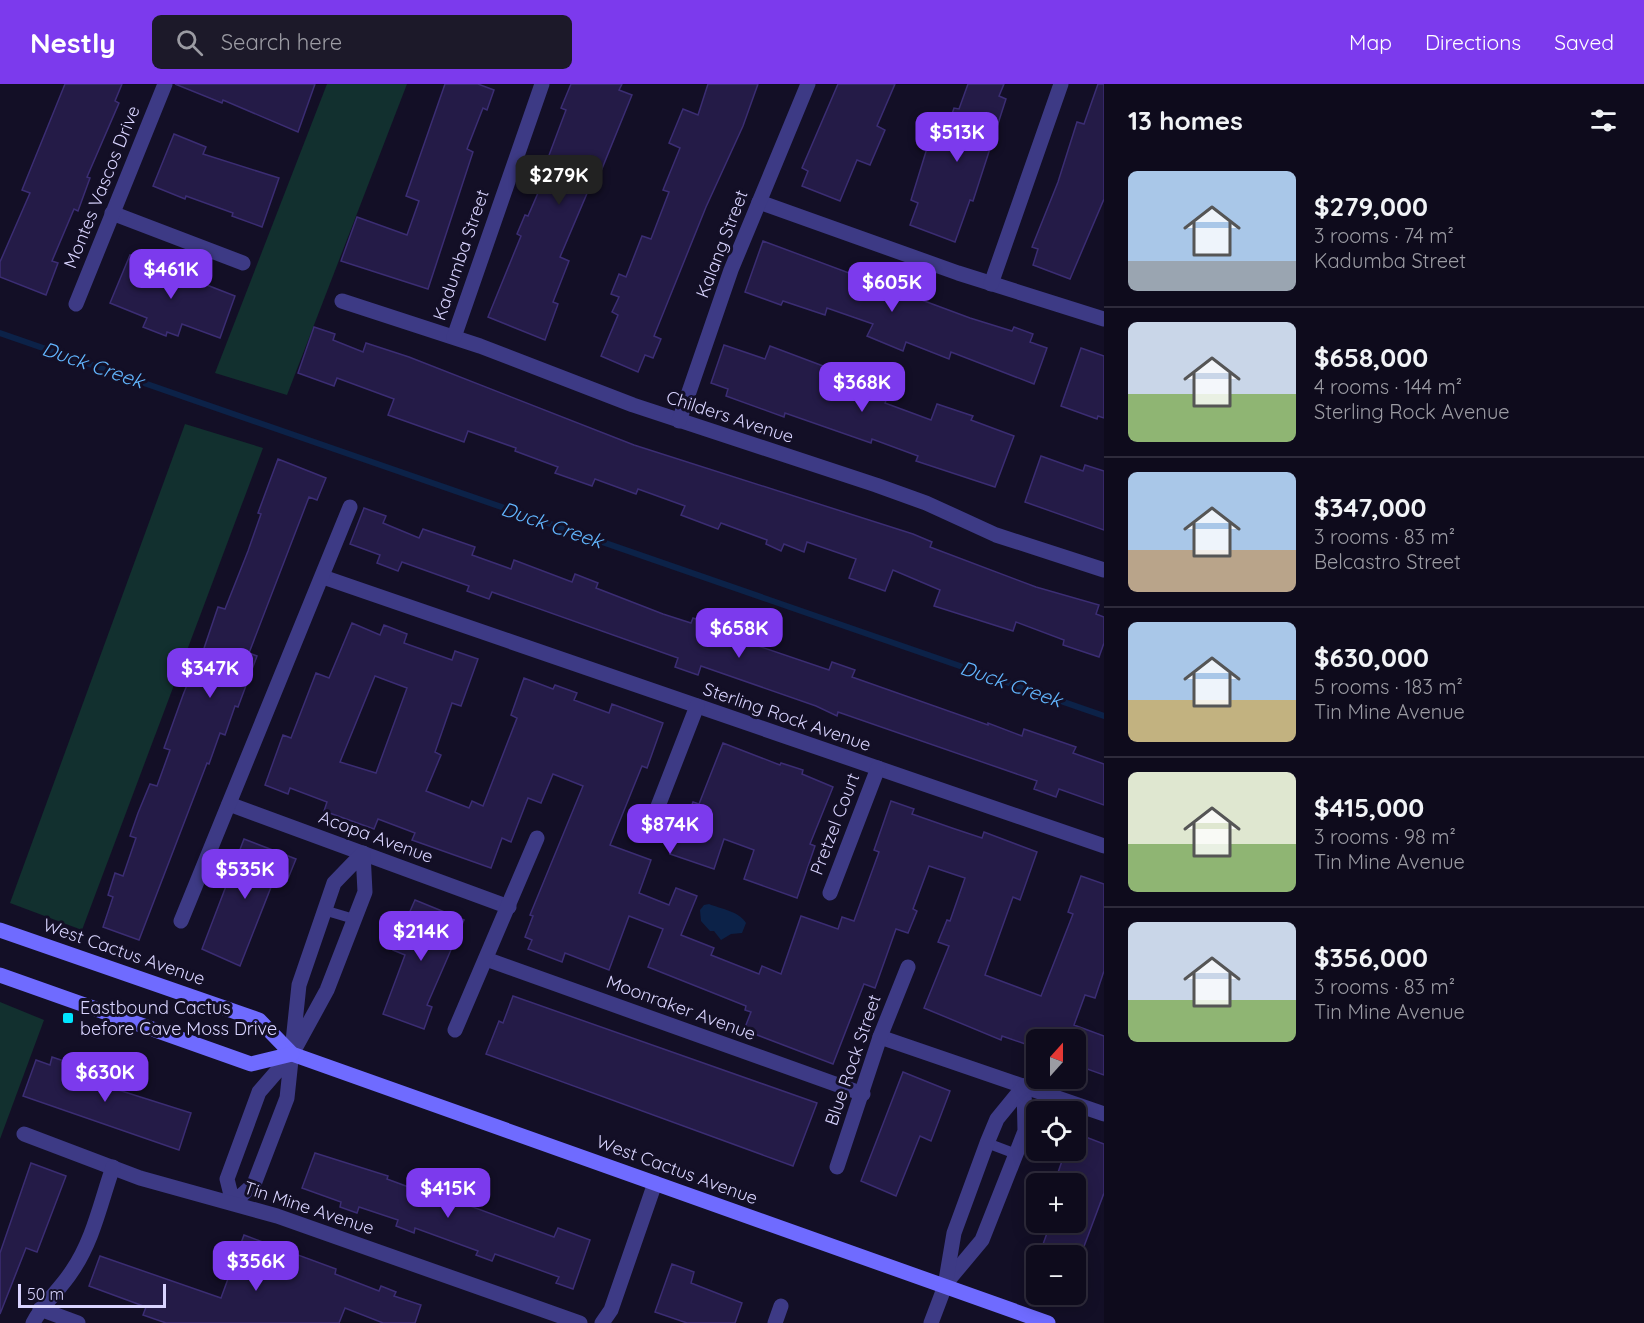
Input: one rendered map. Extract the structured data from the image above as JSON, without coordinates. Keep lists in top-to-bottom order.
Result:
{
  "streets": {
    "main road": ["West Cactus Avenue"],
    "street": [
      "Montes Vascos Drive",
      "Kalang Street",
      "Kadumba Street",
      "Childers Avenue",
      "Sterling Rock Avenue",
      "Pretzel Court",
      "Acopa Avenue",
      "Moonraker Avenue",
      "Blue Rock Street",
      "Tin Mine Avenue"
    ]
  },
  "crossings": [
    ["Kalang Street", "Childers Avenue"],
    ["Kadumba Street", "Childers Avenue"],
    ["Sterling Rock Avenue", "Pretzel Court"],
    ["Moonraker Avenue", "Blue Rock Street"]
  ],
  "water": ["Duck Creek"],
  "places": {
    "transit": ["Eastbound Cactus before Cave Moss Drive"]
  },
  "scale_bar": "50 m",
  "north": "top",
  "page": {
    "header": "Nestly",
    "search": "Search here",
    "nav": ["Map", "Directions", "Saved"],
    "heading": "13 homes",
    "price": [
      "$513K",
      "$279K",
      "$461K",
      "$605K",
      "$368K",
      "$658K",
      "$347K",
      "$874K",
      "$535K",
      "$214K",
      "$630K",
      "$415K",
      "$356K"
    ],
    "list": [
      {
        "name": "$279,000",
        "note": "3 rooms · 74 m² · Kadumba Street"
      },
      {
        "name": "$658,000",
        "note": "4 rooms · 144 m² · Sterling Rock Avenue"
      },
      {
        "name": "$347,000",
        "note": "3 rooms · 83 m² · Belcastro Street"
      },
      {
        "name": "$630,000",
        "note": "5 rooms · 183 m² · Tin Mine Avenue"
      },
      {
        "name": "$415,000",
        "note": "3 rooms · 98 m² · Tin Mine Avenue"
      },
      {
        "name": "$356,000",
        "note": "3 rooms · 83 m² · Tin Mine Avenue"
      }
    ],
    "map_buttons": ["+", "−"],
    "scale": "50 m"
  }
}
